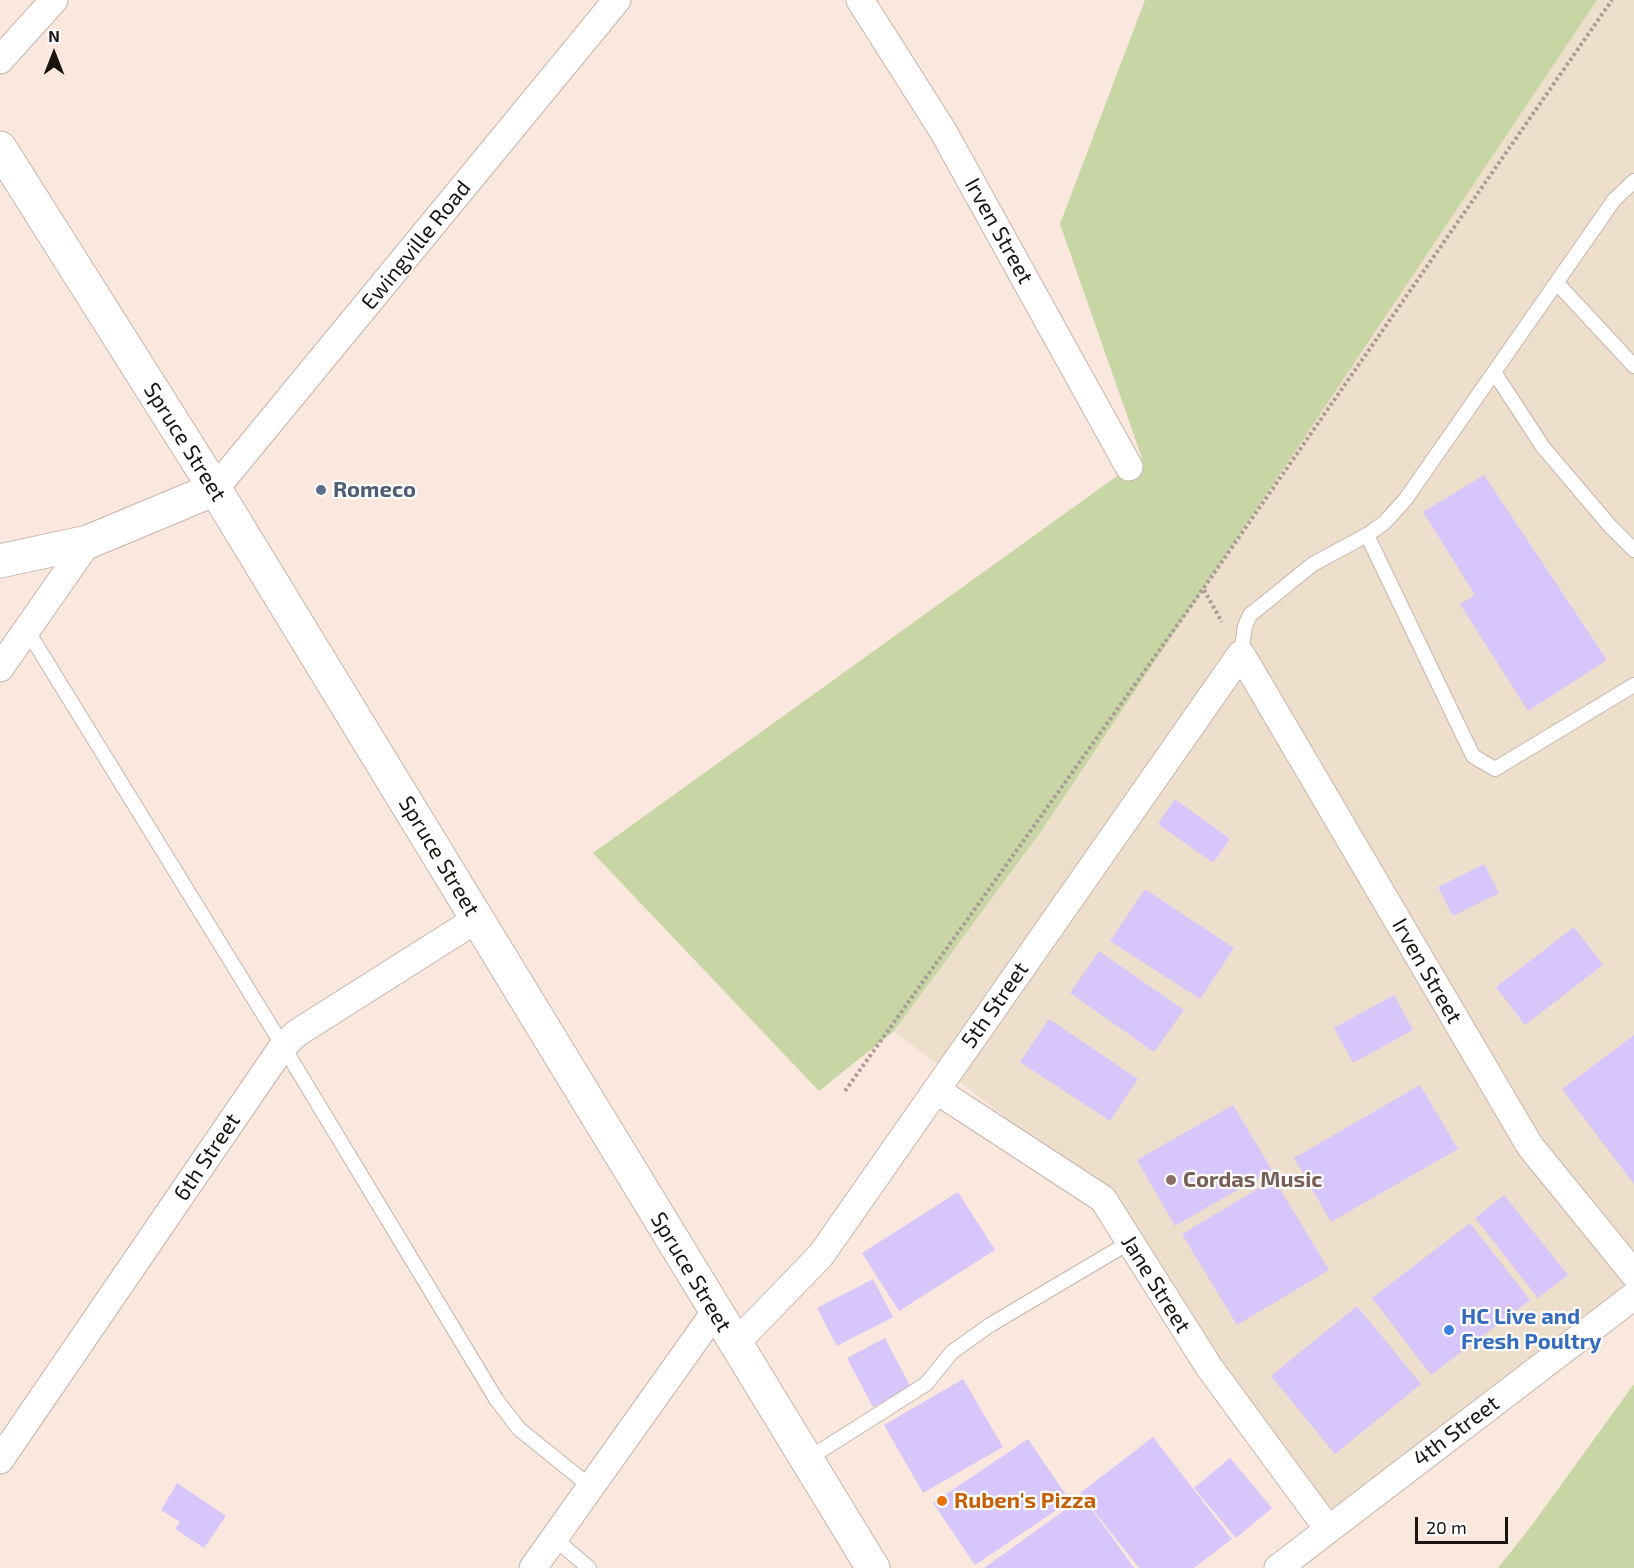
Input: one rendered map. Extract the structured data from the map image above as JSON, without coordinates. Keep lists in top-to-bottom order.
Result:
{
  "streets": {
    "street": [
      "Irven Street",
      "Ewingville Road",
      "Spruce Street",
      "5th Street",
      "6th Street",
      "Jane Street",
      "4th Street"
    ]
  },
  "crossings": [
    ["Irven Street", "5th Street"],
    ["Ewingville Road", "Spruce Street"],
    ["Spruce Street", "5th Street"],
    ["Spruce Street", "6th Street"],
    ["5th Street", "Jane Street"],
    ["Jane Street", "4th Street"]
  ],
  "places": [
    "Romeco",
    "Cordas Music",
    "HC Live and Fresh Poultry",
    "Ruben's Pizza"
  ],
  "scale_bar": "20 m",
  "north": "top"
}
